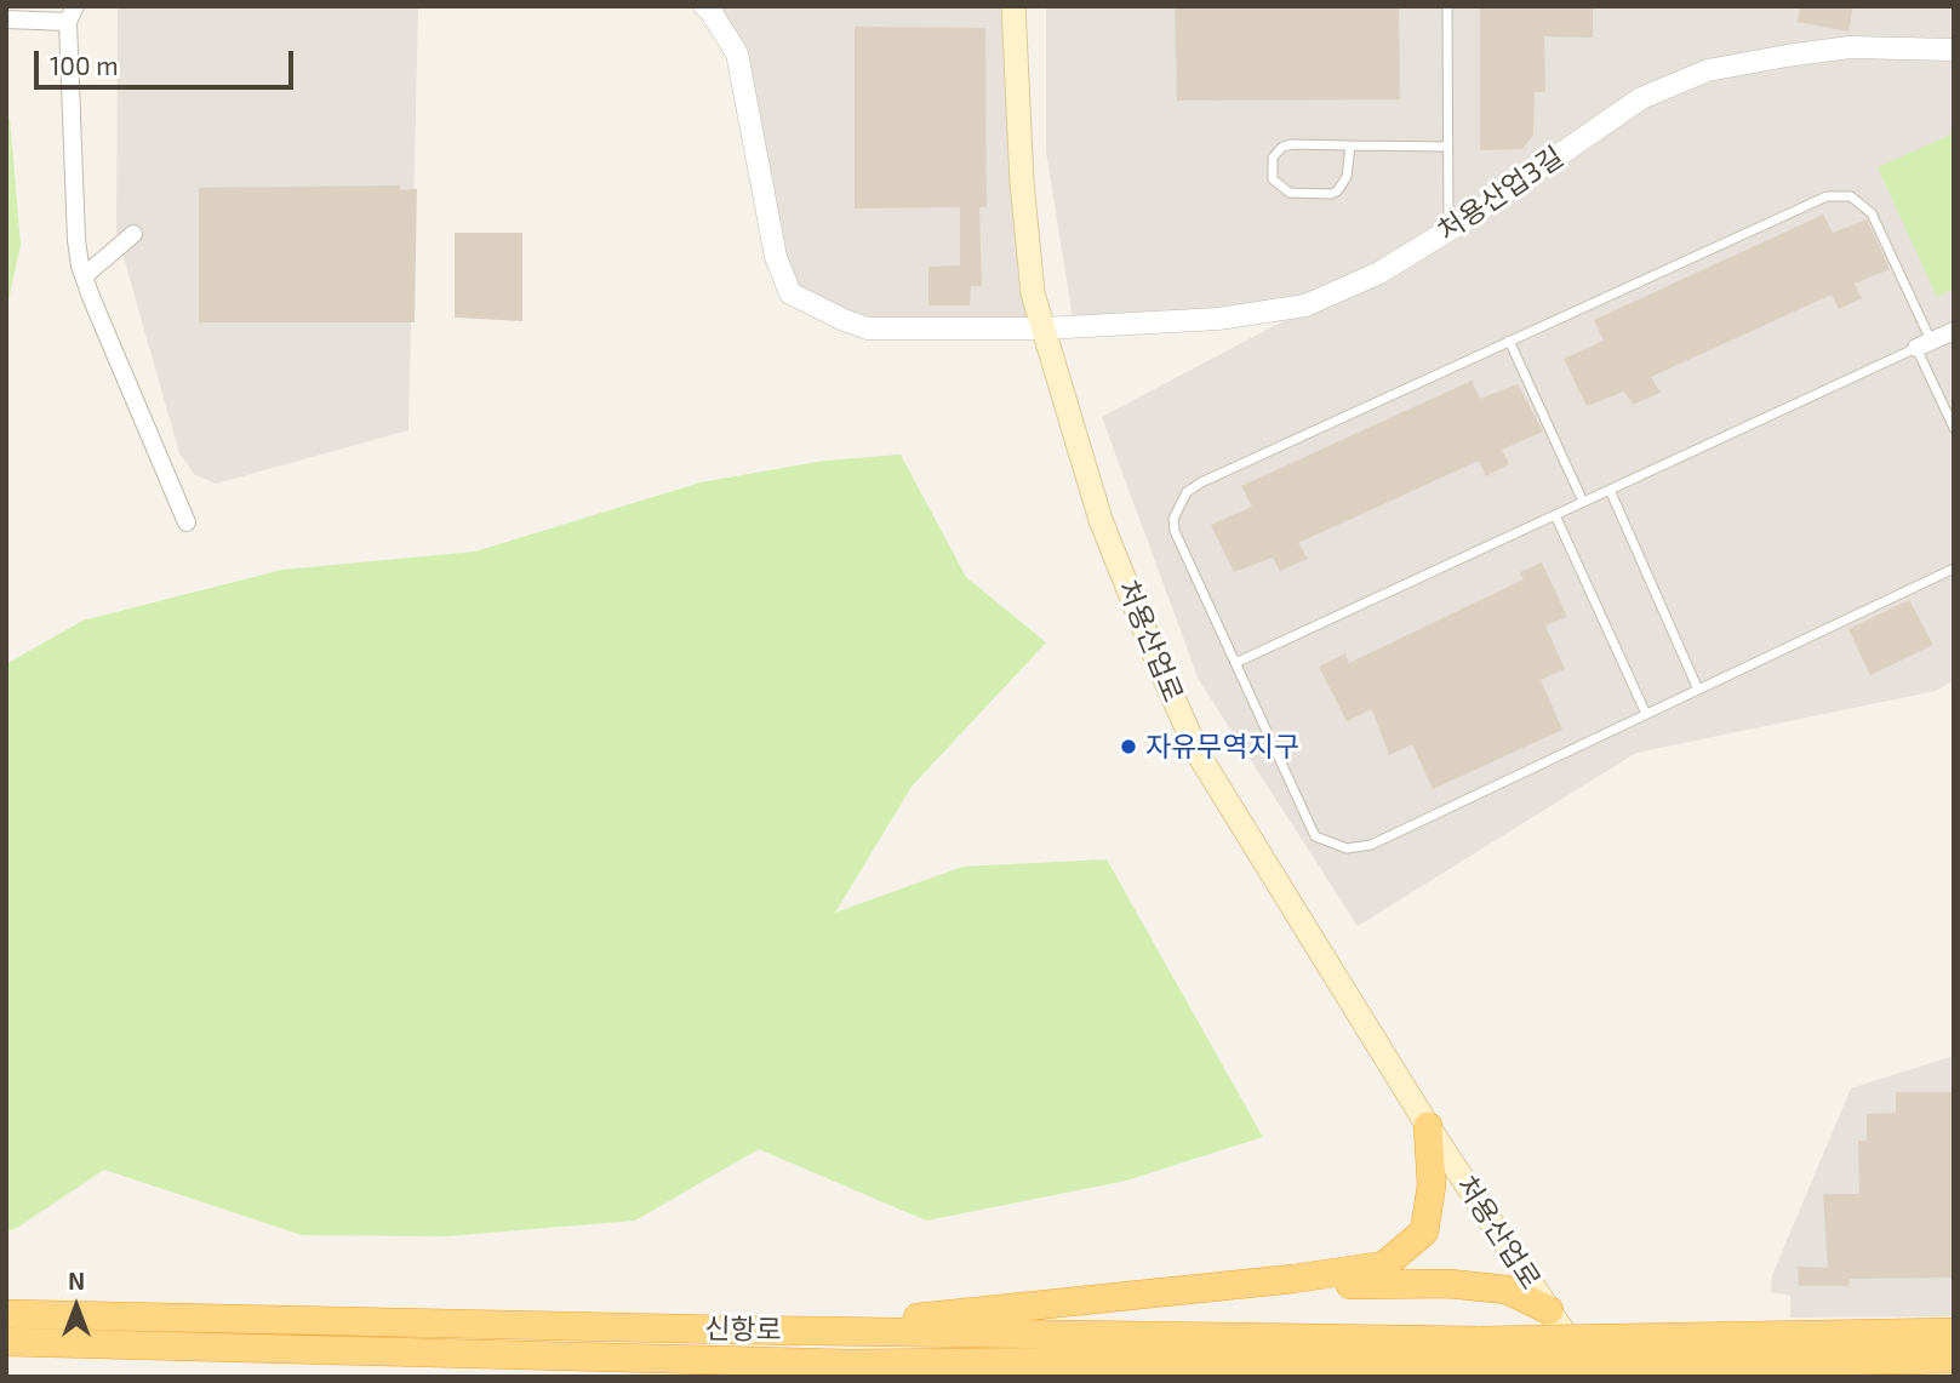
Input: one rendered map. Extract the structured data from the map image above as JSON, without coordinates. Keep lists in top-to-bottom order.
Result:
{
  "streets": {
    "highway": ["신항로"],
    "main road": ["처용산업로"],
    "street": ["처용산업3길"]
  },
  "crossings": [
    ["처용산업3길", "처용산업로"]
  ],
  "places": ["자유무역지구"],
  "scale_bar": "100 m",
  "north": "top"
}
